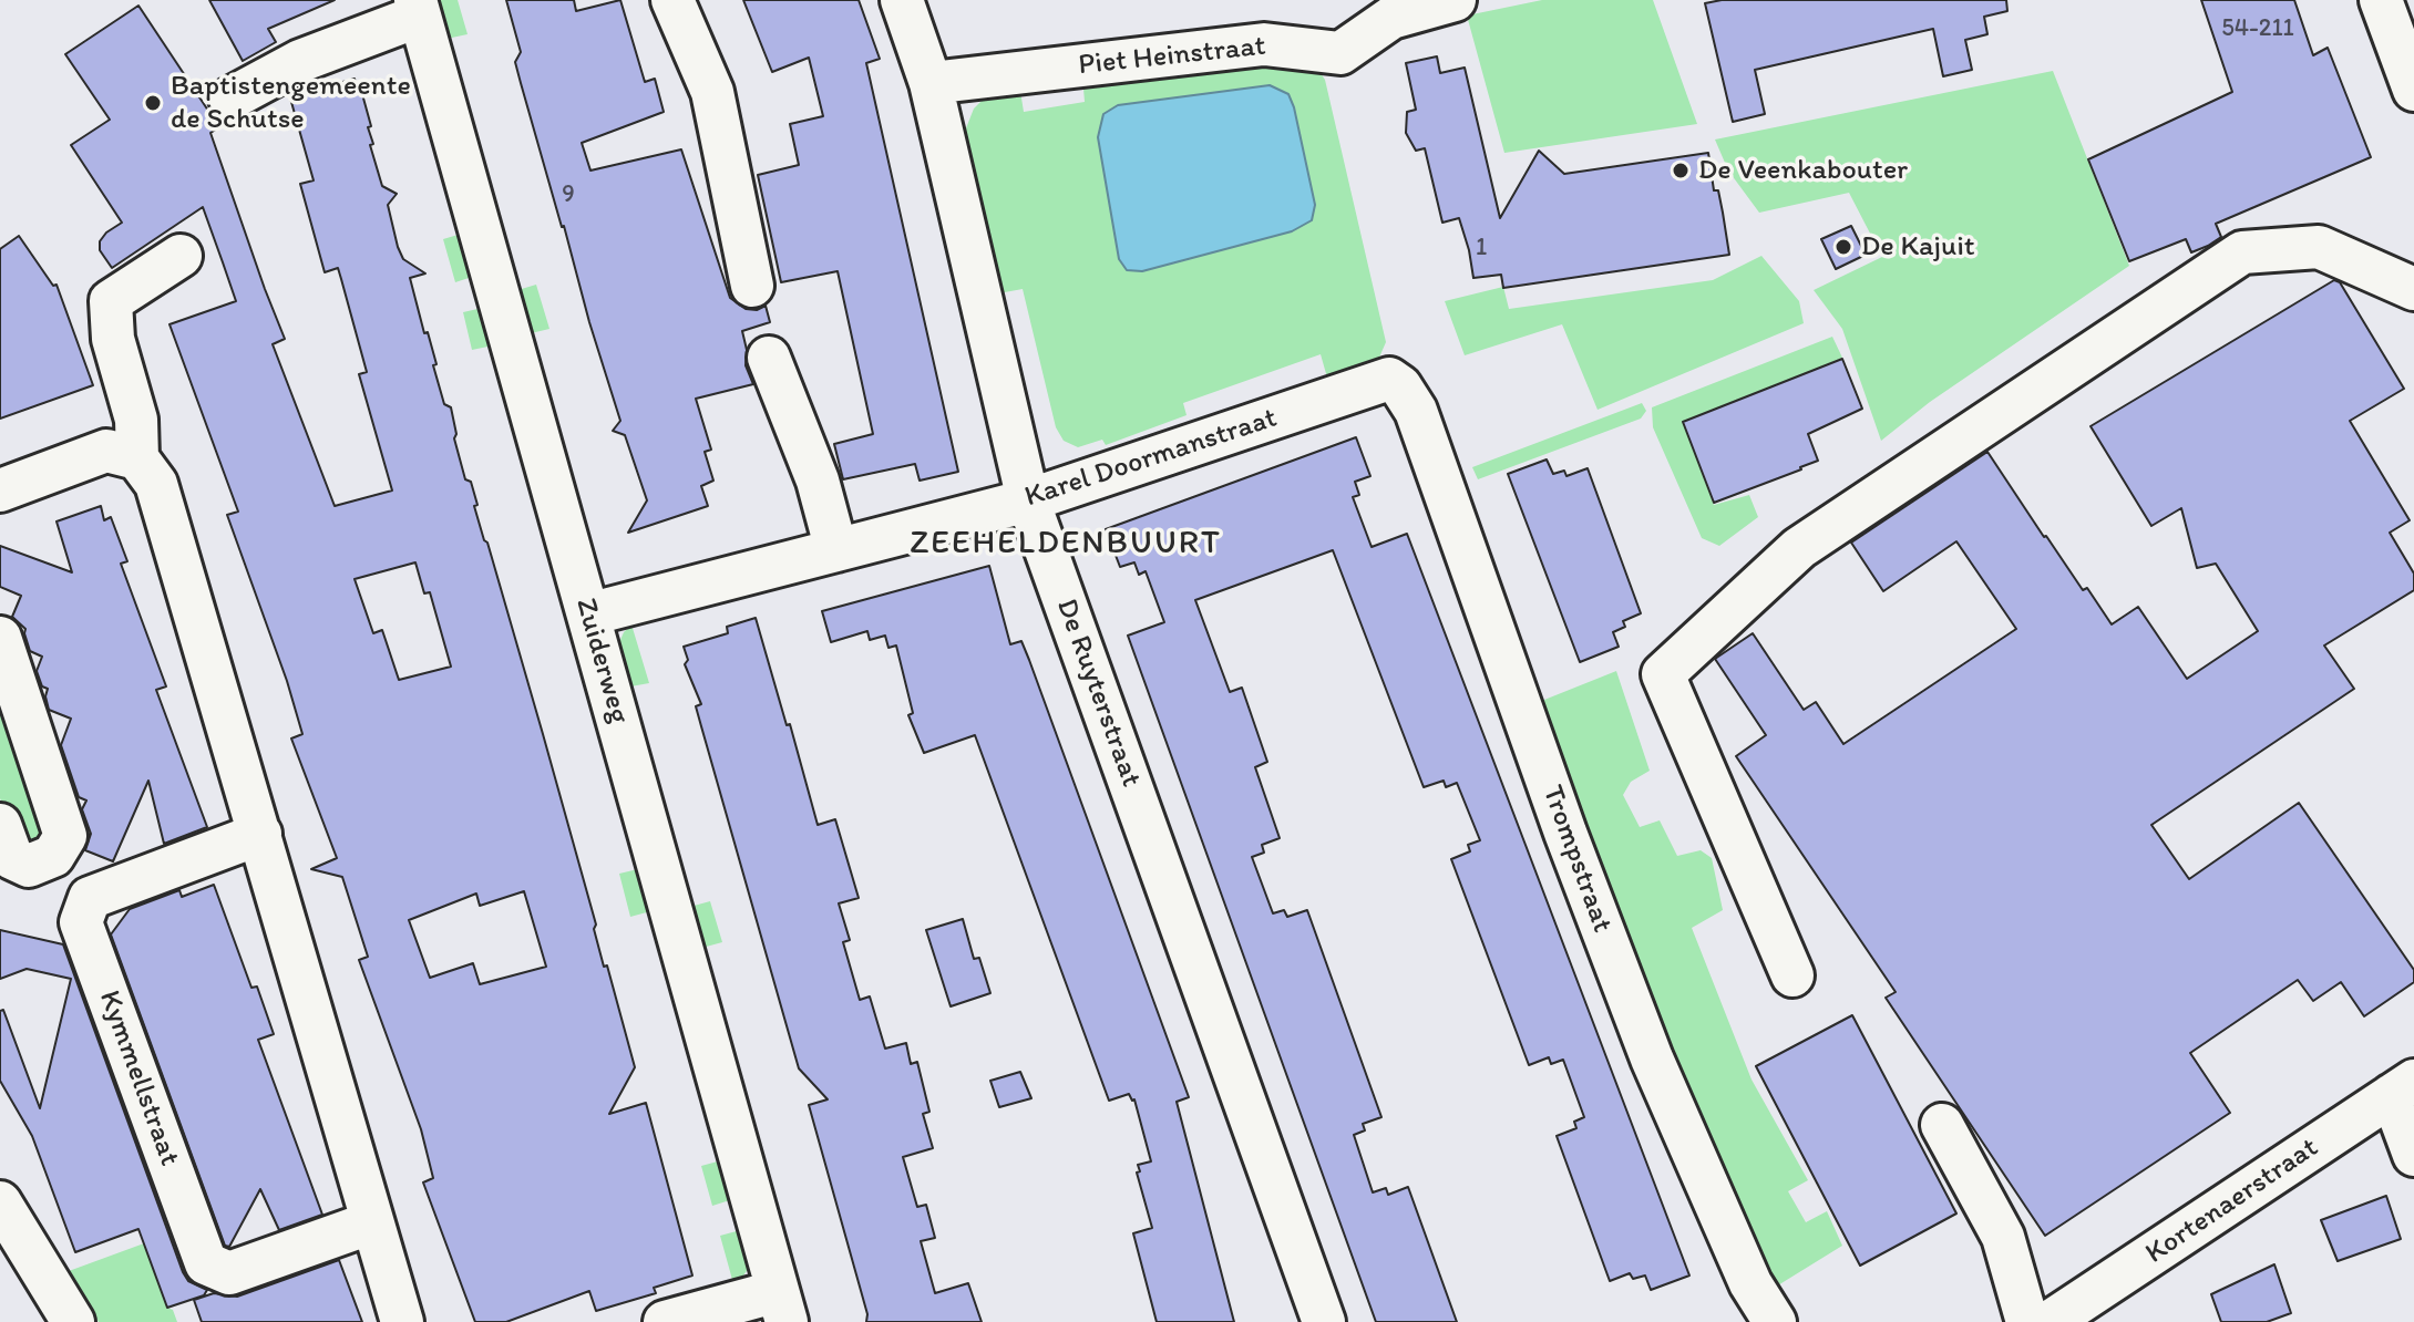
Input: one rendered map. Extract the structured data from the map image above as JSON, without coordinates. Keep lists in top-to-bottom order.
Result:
{
  "streets": {
    "street": [
      "Piet Heinstraat",
      "Karel Doormanstraat",
      "Zuiderweg",
      "De Ruyterstraat",
      "Trompstraat",
      "Kymmellstraat",
      "Kortenaerstraat"
    ]
  },
  "crossings": [
    ["Piet Heinstraat", "De Ruyterstraat"],
    ["Karel Doormanstraat", "Zuiderweg"],
    ["Karel Doormanstraat", "De Ruyterstraat"],
    ["Karel Doormanstraat", "Trompstraat"]
  ],
  "districts": ["ZEEHELDENBUURT"],
  "places": ["Baptistengemeente de Schutse", "De Veenkabouter", "De Kajuit"],
  "house_numbers": ["54-211", "9", "1"]
}
